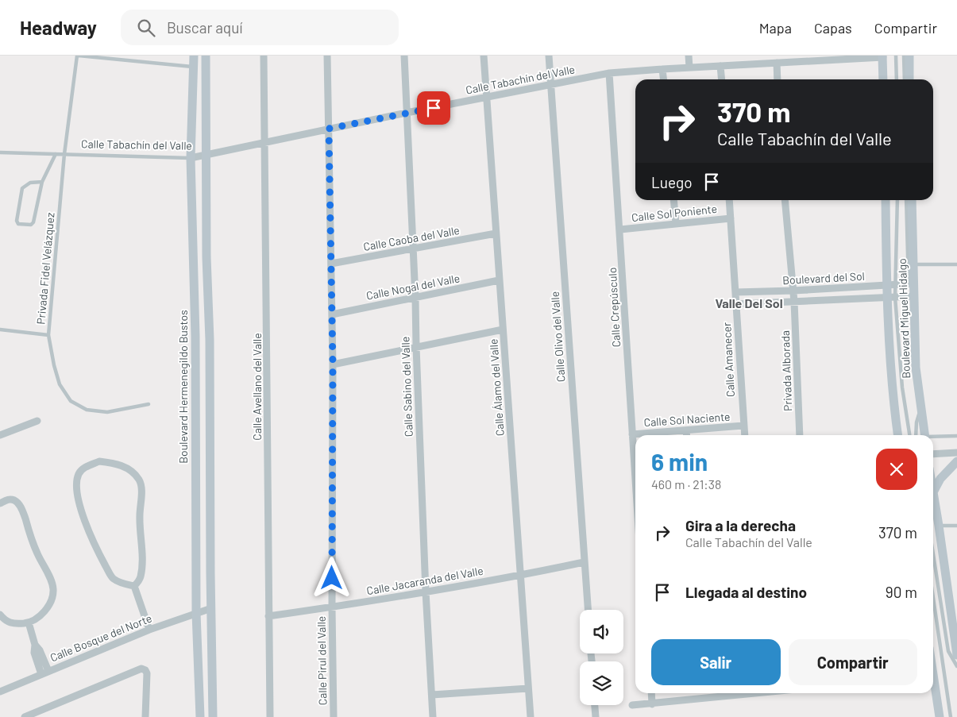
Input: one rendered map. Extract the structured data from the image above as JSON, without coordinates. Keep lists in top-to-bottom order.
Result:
{
  "streets": {
    "street": [
      "Calle Tabachín del Valle",
      "Calle Sol Poniente",
      "Calle Caoba del Valle",
      "Boulevard del Sol",
      "Calle Nogal del Valle",
      "Calle Crepúsculo",
      "Boulevard Miguel Hidalgo",
      "Calle Olivo del Valle",
      "Calle Amanecer",
      "Privada Alborada",
      "Boulevard Hermenegildo Bustos",
      "Calle Avellano del Valle",
      "Calle Sabino del Valle",
      "Calle Álamo del Valle",
      "Calle Sol Naciente",
      "Calle Jacaranda del Valle",
      "Calle Bosque del Norte",
      "Calle Pirul del Valle"
    ],
    "lane": ["Privada Fidel Velázquez"]
  },
  "crossings": [
    ["Calle Tabachín del Valle", "Privada Fidel Velázquez"],
    ["Calle Tabachín del Valle", "Calle Crepúsculo"],
    ["Calle Tabachín del Valle", "Calle Olivo del Valle"],
    ["Calle Tabachín del Valle", "Boulevard Hermenegildo Bustos"],
    ["Calle Tabachín del Valle", "Calle Avellano del Valle"],
    ["Calle Tabachín del Valle", "Calle Sabino del Valle"],
    ["Calle Tabachín del Valle", "Calle Álamo del Valle"],
    ["Calle Tabachín del Valle", "Calle Pirul del Valle"],
    ["Calle Sol Poniente", "Calle Crepúsculo"],
    ["Calle Sol Poniente", "Calle Amanecer"],
    ["Calle Caoba del Valle", "Calle Sabino del Valle"],
    ["Calle Caoba del Valle", "Calle Álamo del Valle"],
    ["Calle Caoba del Valle", "Calle Pirul del Valle"],
    ["Boulevard del Sol", "Boulevard Miguel Hidalgo"],
    ["Boulevard del Sol", "Calle Amanecer"],
    ["Boulevard del Sol", "Privada Alborada"],
    ["Calle Nogal del Valle", "Calle Sabino del Valle"],
    ["Calle Nogal del Valle", "Calle Álamo del Valle"],
    ["Calle Nogal del Valle", "Calle Pirul del Valle"],
    ["Calle Crepúsculo", "Calle Sol Naciente"],
    ["Calle Olivo del Valle", "Calle Jacaranda del Valle"],
    ["Calle Amanecer", "Calle Sol Naciente"],
    ["Boulevard Hermenegildo Bustos", "Calle Bosque del Norte"],
    ["Calle Avellano del Valle", "Calle Jacaranda del Valle"],
    ["Calle Sabino del Valle", "Calle Jacaranda del Valle"],
    ["Calle Álamo del Valle", "Calle Jacaranda del Valle"],
    ["Calle Jacaranda del Valle", "Calle Pirul del Valle"]
  ],
  "districts": ["Valle Del Sol"],
  "page": {
    "header": "Headway",
    "search": "Buscar aquí",
    "nav": ["Mapa", "Capas", "Compartir"],
    "turn": ["370 m", "Calle Tabachín del Valle"],
    "then": "Luego",
    "heading": ["6 min", "460 m · 21:38"],
    "list": [
      {
        "name": "Gira a la derecha",
        "note": "Calle Tabachín del Valle",
        "value": "370 m"
      },
      {
        "name": "Llegada al destino",
        "value": "90 m"
      }
    ],
    "buttons": ["Salir", "Compartir"]
  }
}
